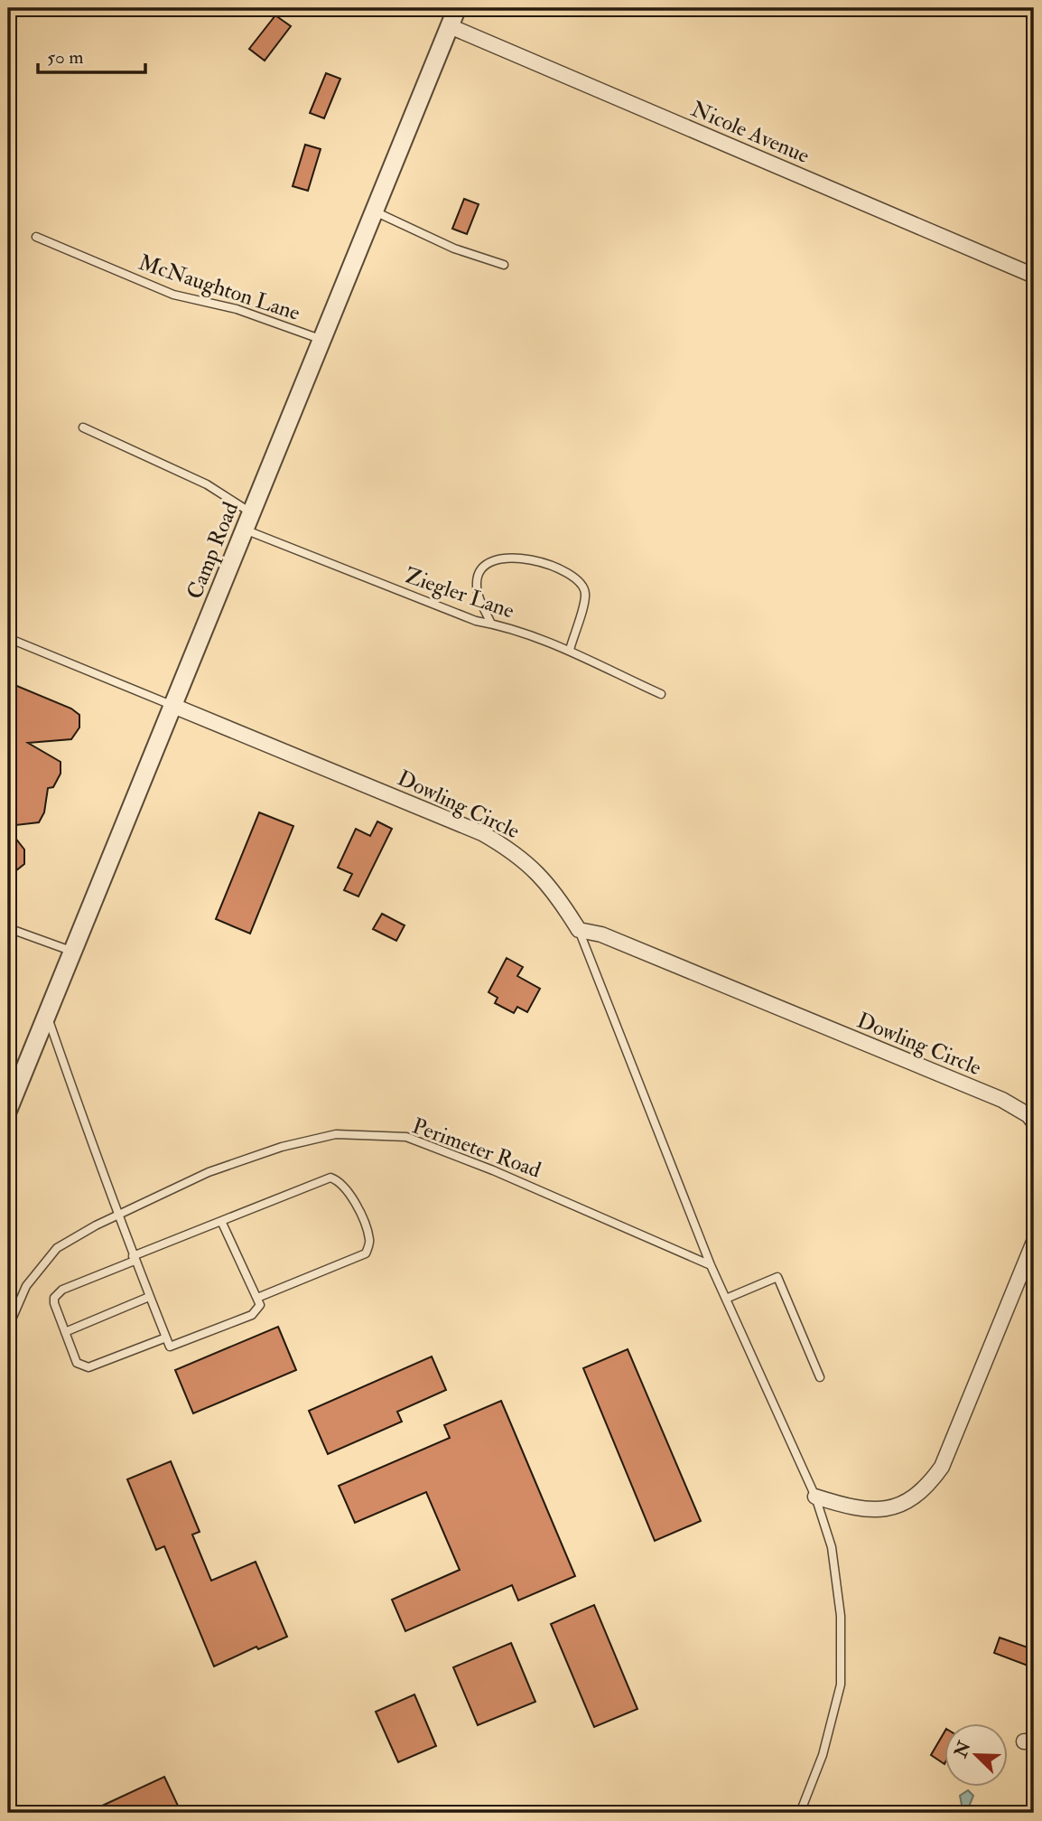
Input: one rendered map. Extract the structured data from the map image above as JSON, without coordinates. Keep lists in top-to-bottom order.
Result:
{
  "streets": {
    "street": ["Nicole Avenue", "Camp Road", "Dowling Circle"],
    "lane": ["McNaughton Lane", "Ziegler Lane", "Perimeter Road"]
  },
  "crossings": [
    ["Nicole Avenue", "Camp Road"],
    ["McNaughton Lane", "Camp Road"],
    ["Camp Road", "Ziegler Lane"],
    ["Camp Road", "Dowling Circle"]
  ],
  "scale_bar": "50 m",
  "north": "top left"
}
